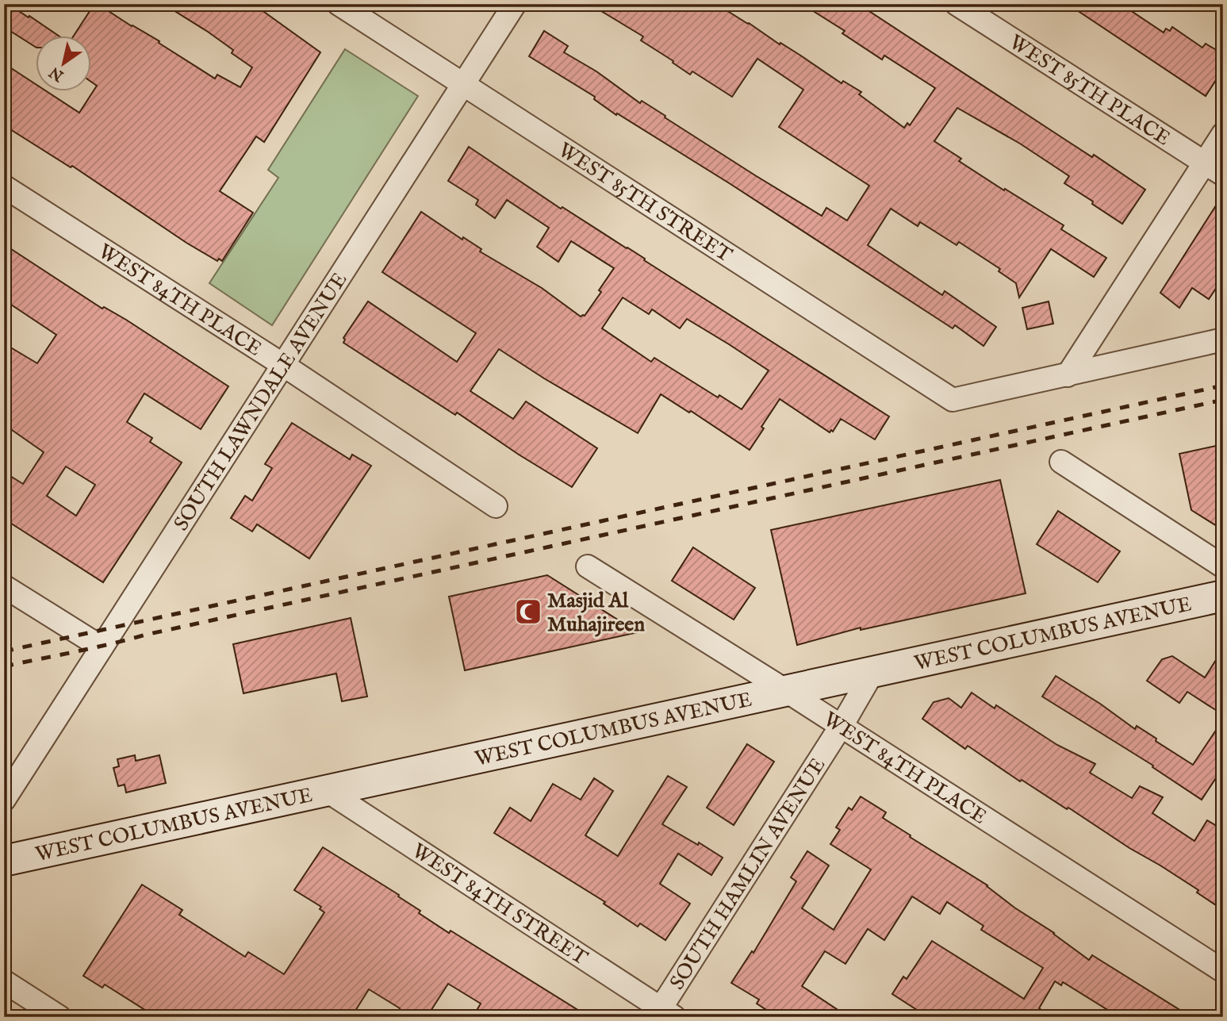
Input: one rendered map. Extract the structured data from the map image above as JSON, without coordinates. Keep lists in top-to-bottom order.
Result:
{
  "streets": {
    "main road": ["WEST COLUMBUS AVENUE"],
    "street": [
      "WEST 85TH PLACE",
      "WEST 85TH STREET",
      "WEST 84TH PLACE",
      "SOUTH LAWNDALE AVENUE",
      "SOUTH HAMLIN AVENUE",
      "WEST 84TH STREET"
    ]
  },
  "crossings": [
    ["WEST 85TH STREET", "SOUTH LAWNDALE AVENUE"],
    ["WEST 84TH PLACE", "SOUTH LAWNDALE AVENUE"],
    ["WEST 84TH PLACE", "WEST COLUMBUS AVENUE"],
    ["WEST 84TH PLACE", "SOUTH HAMLIN AVENUE"],
    ["WEST COLUMBUS AVENUE", "SOUTH HAMLIN AVENUE"],
    ["WEST COLUMBUS AVENUE", "WEST 84TH STREET"],
    ["SOUTH HAMLIN AVENUE", "WEST 84TH STREET"]
  ],
  "places": {
    "mosque": ["Masjid Al Muhajireen"]
  },
  "north": "bottom left"
}
